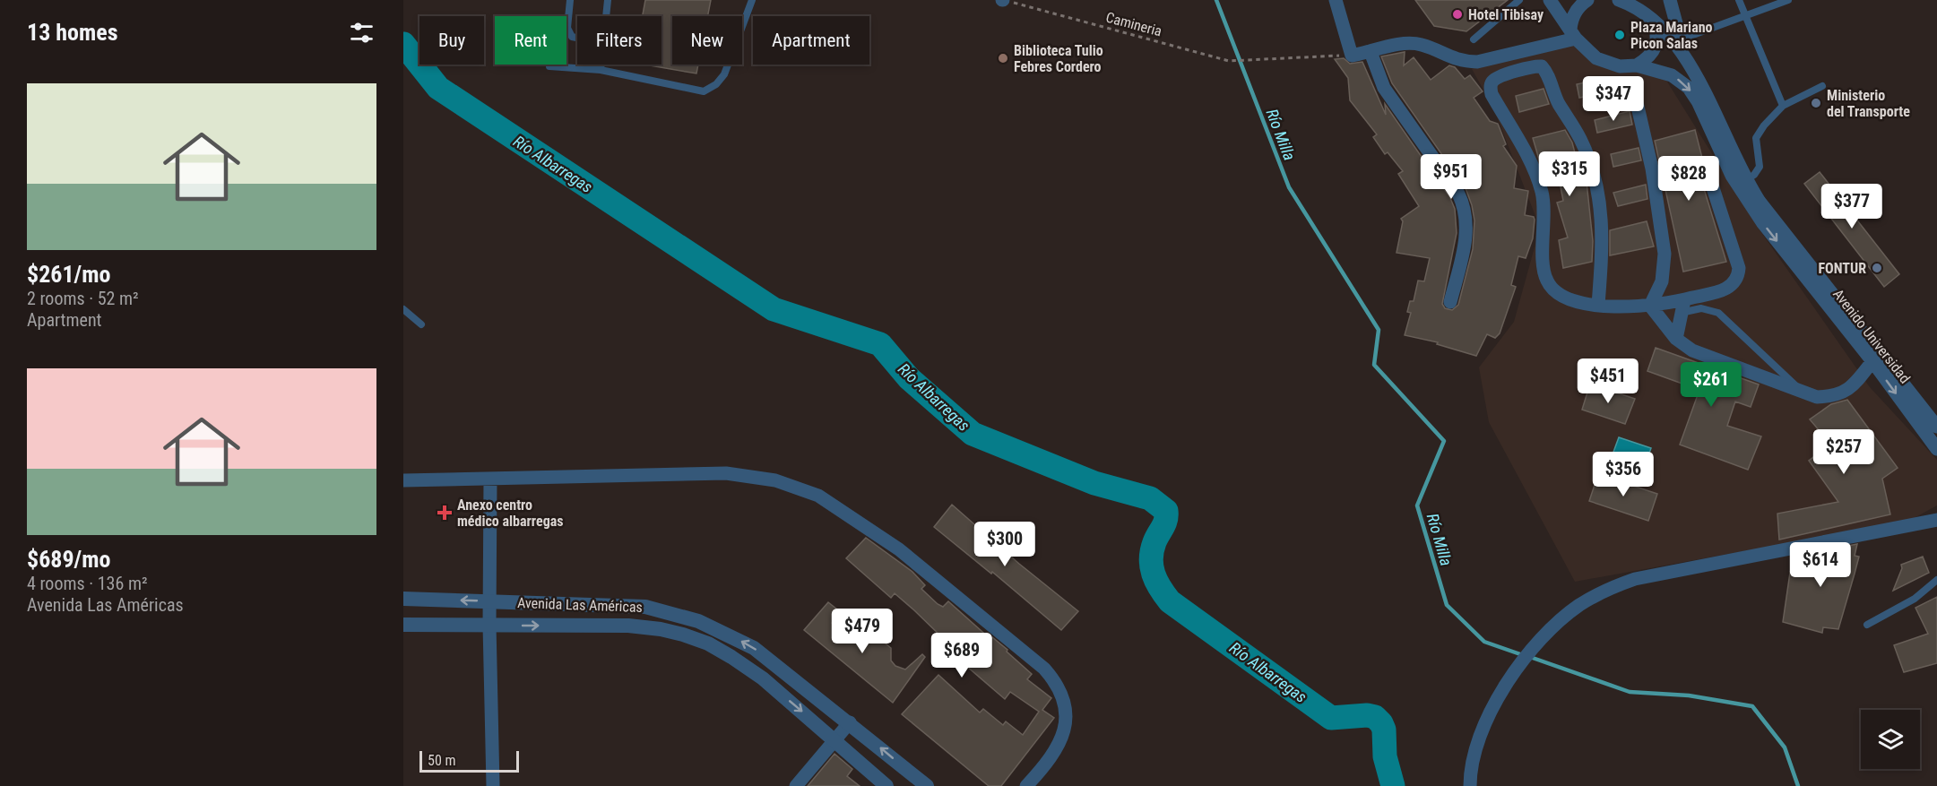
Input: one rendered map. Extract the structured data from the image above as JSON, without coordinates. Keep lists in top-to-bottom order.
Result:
{
  "streets": {
    "street": ["Avenido Universidad", "Avenida Las Américas"],
    "path": ["Camineria"]
  },
  "water": ["Río Milla", "Río Albarregas"],
  "places": {
    "other": [
      "Hotel Tibisay",
      "Plaza Mariano Picon Salas",
      "Biblioteca Tulio Febres Cordero",
      "Ministerio del Transporte",
      "FONTUR"
    ],
    "health": ["Anexo centro médico albarregas"]
  },
  "scale_bar": "50 m",
  "page": {
    "heading": "13 homes",
    "chip": [
      "Buy",
      "Rent",
      "Filters",
      "New",
      "Apartment"
    ],
    "list": [
      {
        "name": "$261/mo",
        "note": "2 rooms · 52 m² · Apartment"
      },
      {
        "name": "$689/mo",
        "note": "4 rooms · 136 m² · Avenida Las Américas"
      }
    ],
    "price": [
      "$347",
      "$315",
      "$951",
      "$828",
      "$377",
      "$451",
      "$261",
      "$257",
      "$356",
      "$300",
      "$614",
      "$479",
      "$689"
    ],
    "scale": "50 m"
  }
}
